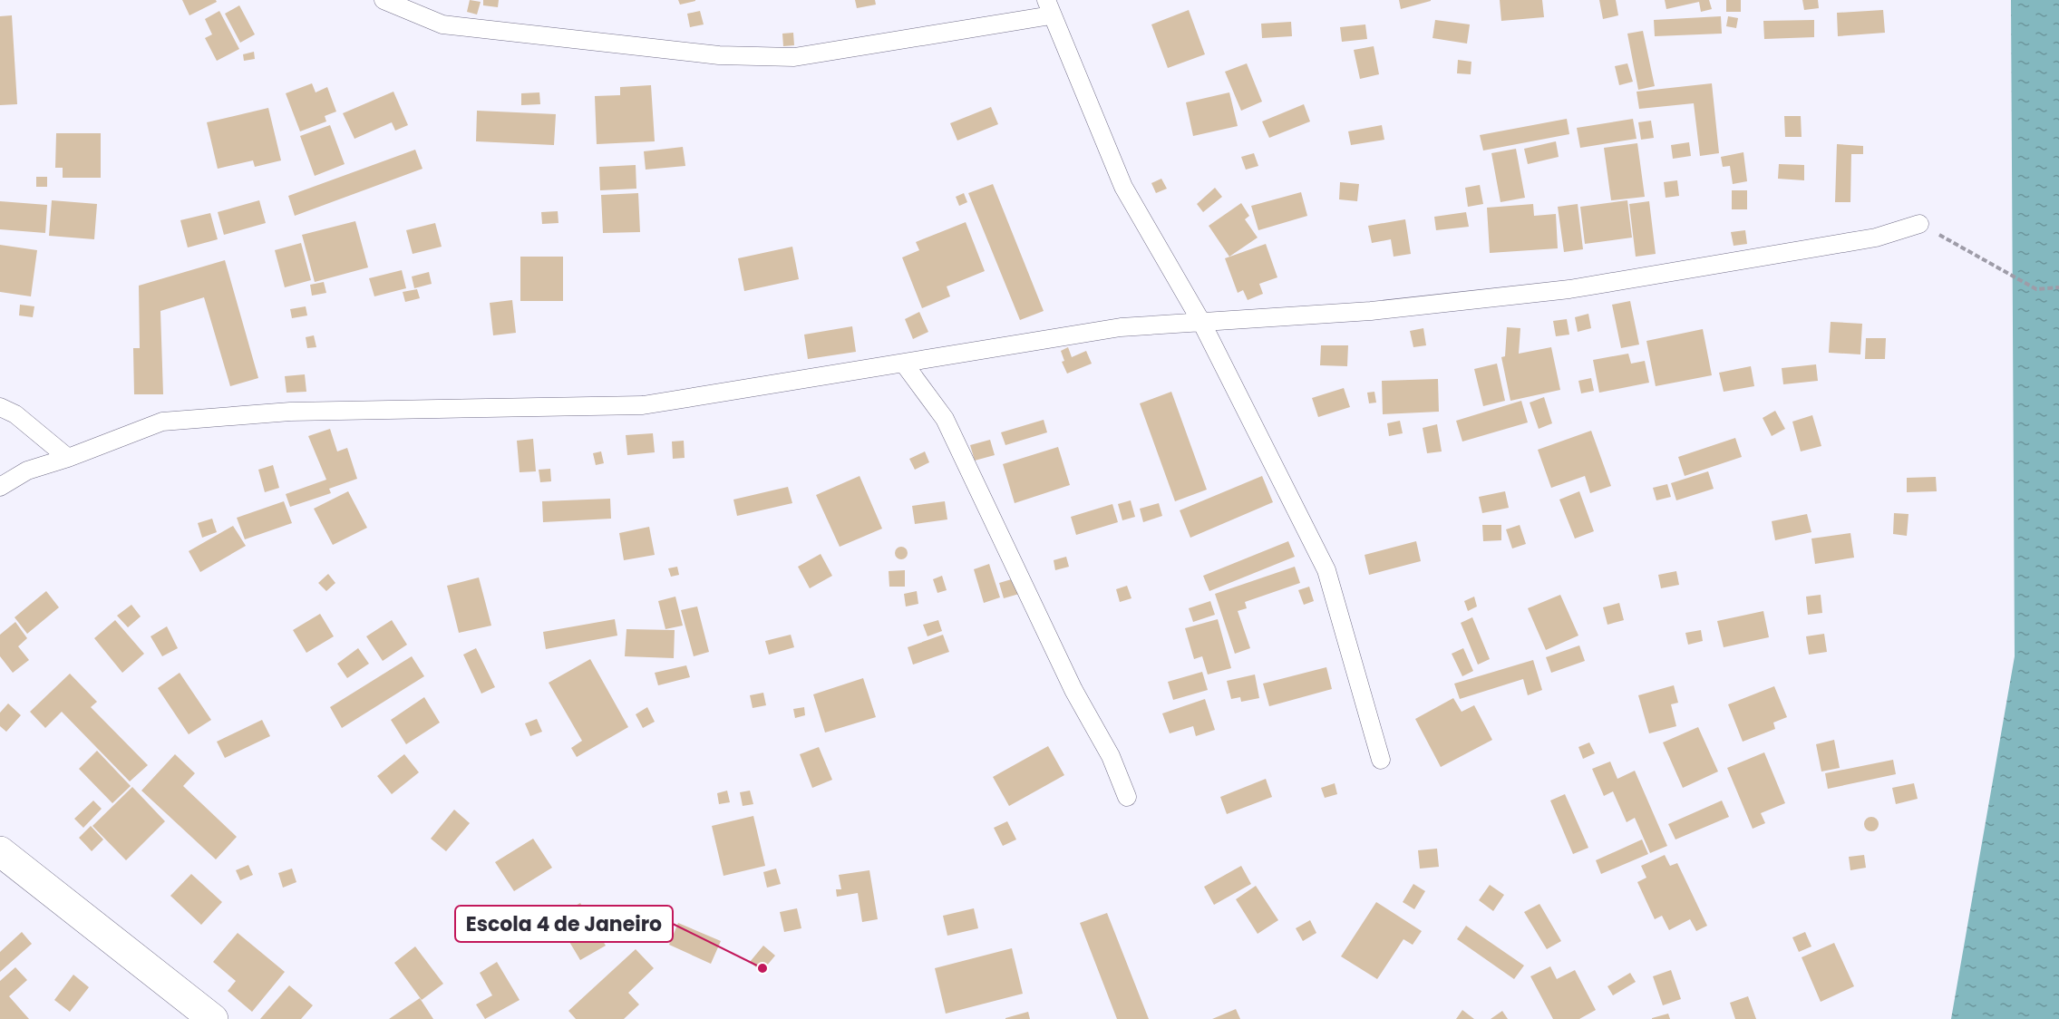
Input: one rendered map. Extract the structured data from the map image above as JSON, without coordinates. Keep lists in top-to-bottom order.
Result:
{
  "places": ["Escola 4 de Janeiro"]
}
